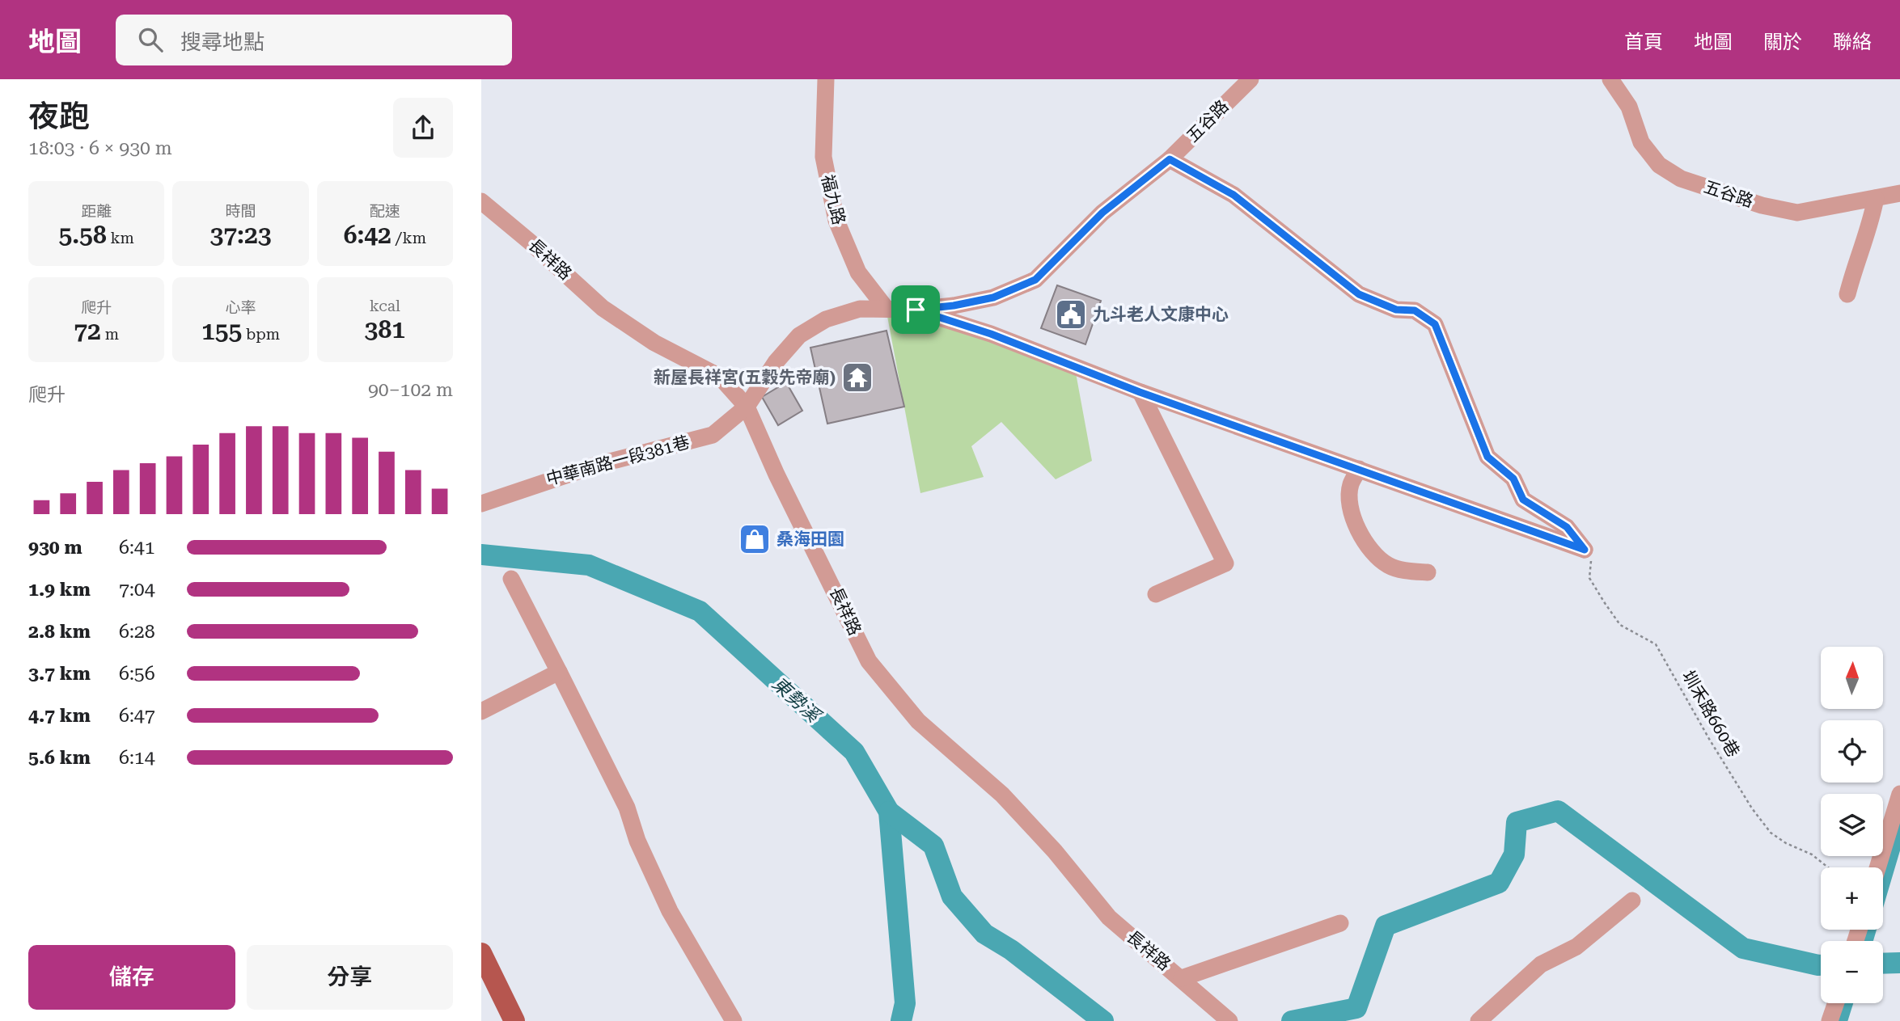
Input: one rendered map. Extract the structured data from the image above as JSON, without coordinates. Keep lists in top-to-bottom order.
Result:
{
  "streets": {
    "street": [
      "五谷路",
      "福九路",
      "長祥路",
      "中華南路一段381巷"
    ],
    "path": ["圳禾路660巷"]
  },
  "crossings": [
    ["五谷路", "福九路"],
    ["五谷路", "長祥路"],
    ["五谷路", "中華南路一段381巷"],
    ["長祥路", "中華南路一段381巷"]
  ],
  "water": ["東勢溪"],
  "places": {
    "public building": ["九斗老人文康中心"],
    "temple": ["新屋長祥宮(五穀先帝廟)"],
    "shop": ["桑海田園"]
  },
  "north": "top",
  "page": {
    "header": "地圖",
    "search": "搜尋地點",
    "nav": [
      "首頁",
      "地圖",
      "關於",
      "聯絡"
    ],
    "heading": ["夜跑", "18:03 · 6 × 930 m"],
    "stats": [
      ["距離", "5.58 km"],
      ["時間", "37:23"],
      ["配速", "6:42 /km"],
      ["爬升", "72 m"],
      ["心率", "155 bpm"],
      ["kcal", "381"]
    ],
    "chart": ["爬升", "90–102 m"],
    "list": [
      {
        "name": "930 m",
        "note": "6:41"
      },
      {
        "name": "1.9 km",
        "note": "7:04"
      },
      {
        "name": "2.8 km",
        "note": "6:28"
      },
      {
        "name": "3.7 km",
        "note": "6:56"
      },
      {
        "name": "4.7 km",
        "note": "6:47"
      },
      {
        "name": "5.6 km",
        "note": "6:14"
      }
    ],
    "map_buttons": ["+", "−"],
    "buttons": ["儲存", "分享"]
  }
}
